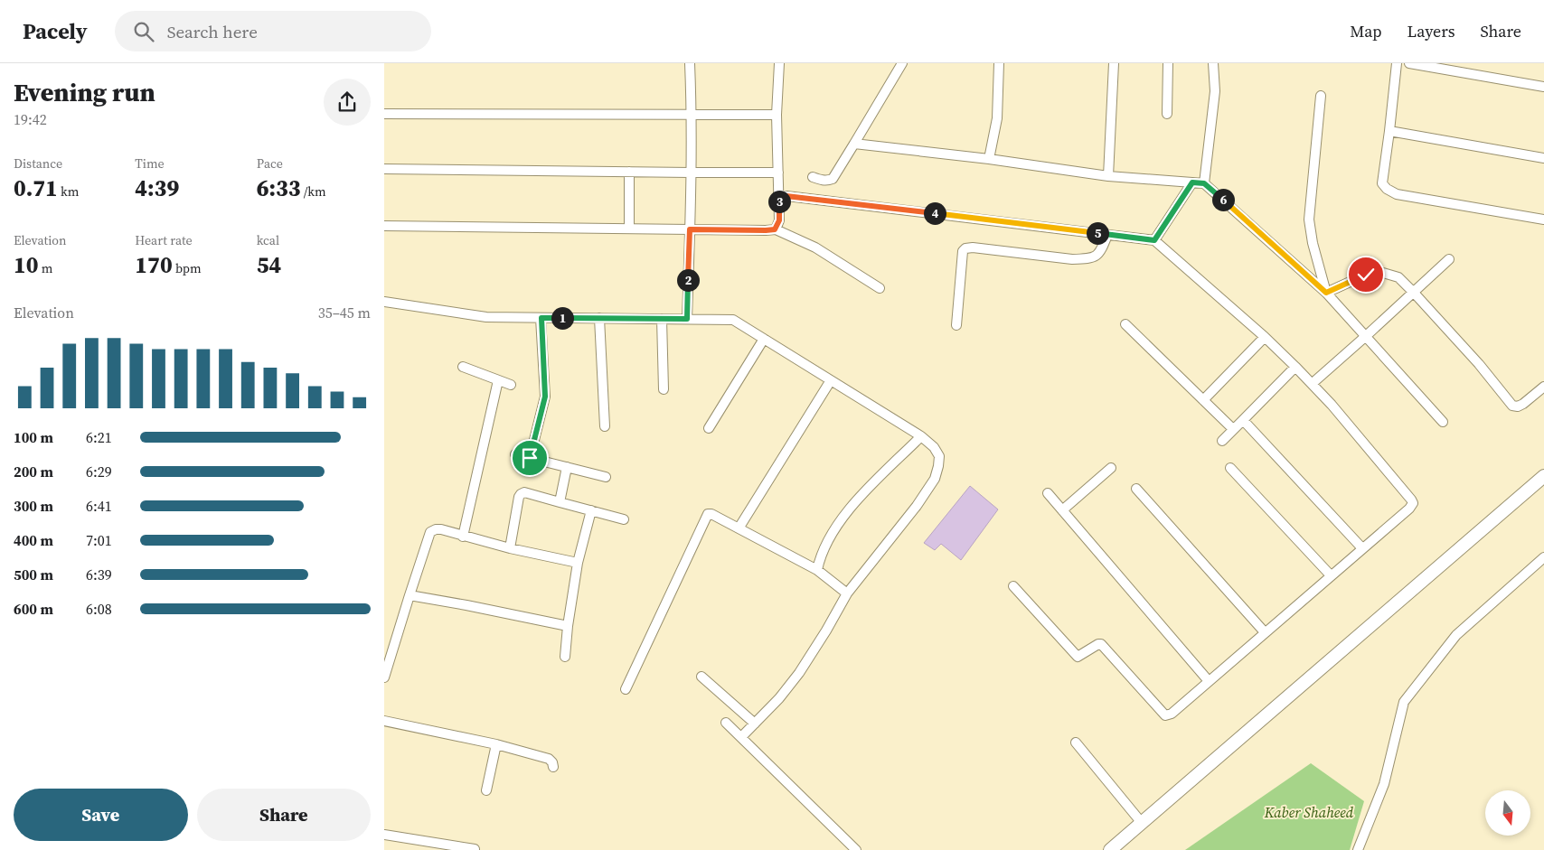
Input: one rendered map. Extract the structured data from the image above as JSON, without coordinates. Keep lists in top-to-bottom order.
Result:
{
  "parks": ["Kaber Shaheed"],
  "north": "bottom",
  "page": {
    "header": "Pacely",
    "search": "Search here",
    "nav": ["Map", "Layers", "Share"],
    "heading": ["Evening run", "19:42"],
    "stats": [
      ["Distance", "0.71 km"],
      ["Time", "4:39"],
      ["Pace", "6:33 /km"],
      ["Elevation", "10 m"],
      ["Heart rate", "170 bpm"],
      ["kcal", "54"]
    ],
    "pins": [
      "6",
      "3",
      "4",
      "5",
      "2",
      "1"
    ],
    "chart": ["Elevation", "35–45 m"],
    "list": [
      {
        "name": "100 m",
        "note": "6:21"
      },
      {
        "name": "200 m",
        "note": "6:29"
      },
      {
        "name": "300 m",
        "note": "6:41"
      },
      {
        "name": "400 m",
        "note": "7:01"
      },
      {
        "name": "500 m",
        "note": "6:39"
      },
      {
        "name": "600 m",
        "note": "6:08"
      }
    ],
    "buttons": ["Save", "Share"]
  }
}
